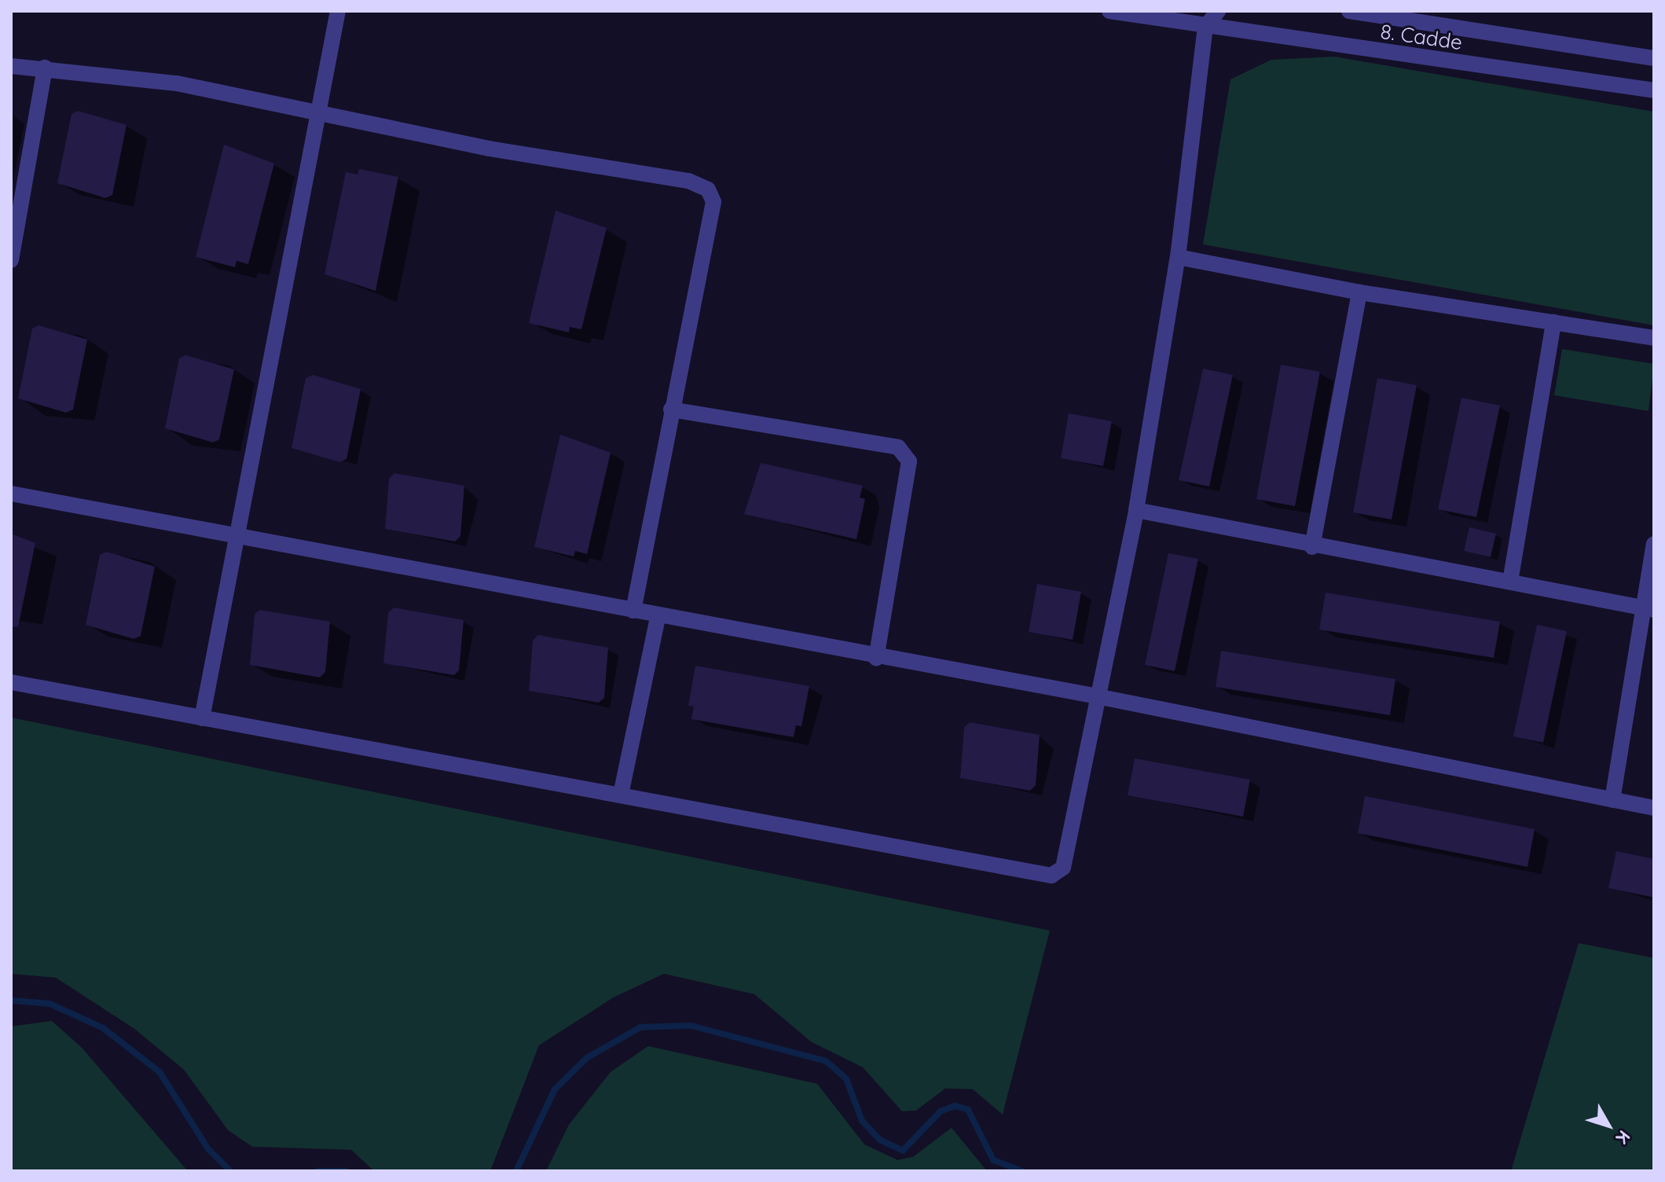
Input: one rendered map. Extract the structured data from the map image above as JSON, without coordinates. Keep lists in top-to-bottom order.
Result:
{
  "streets": {
    "street": ["8. Cadde"]
  },
  "north": "bottom right"
}
